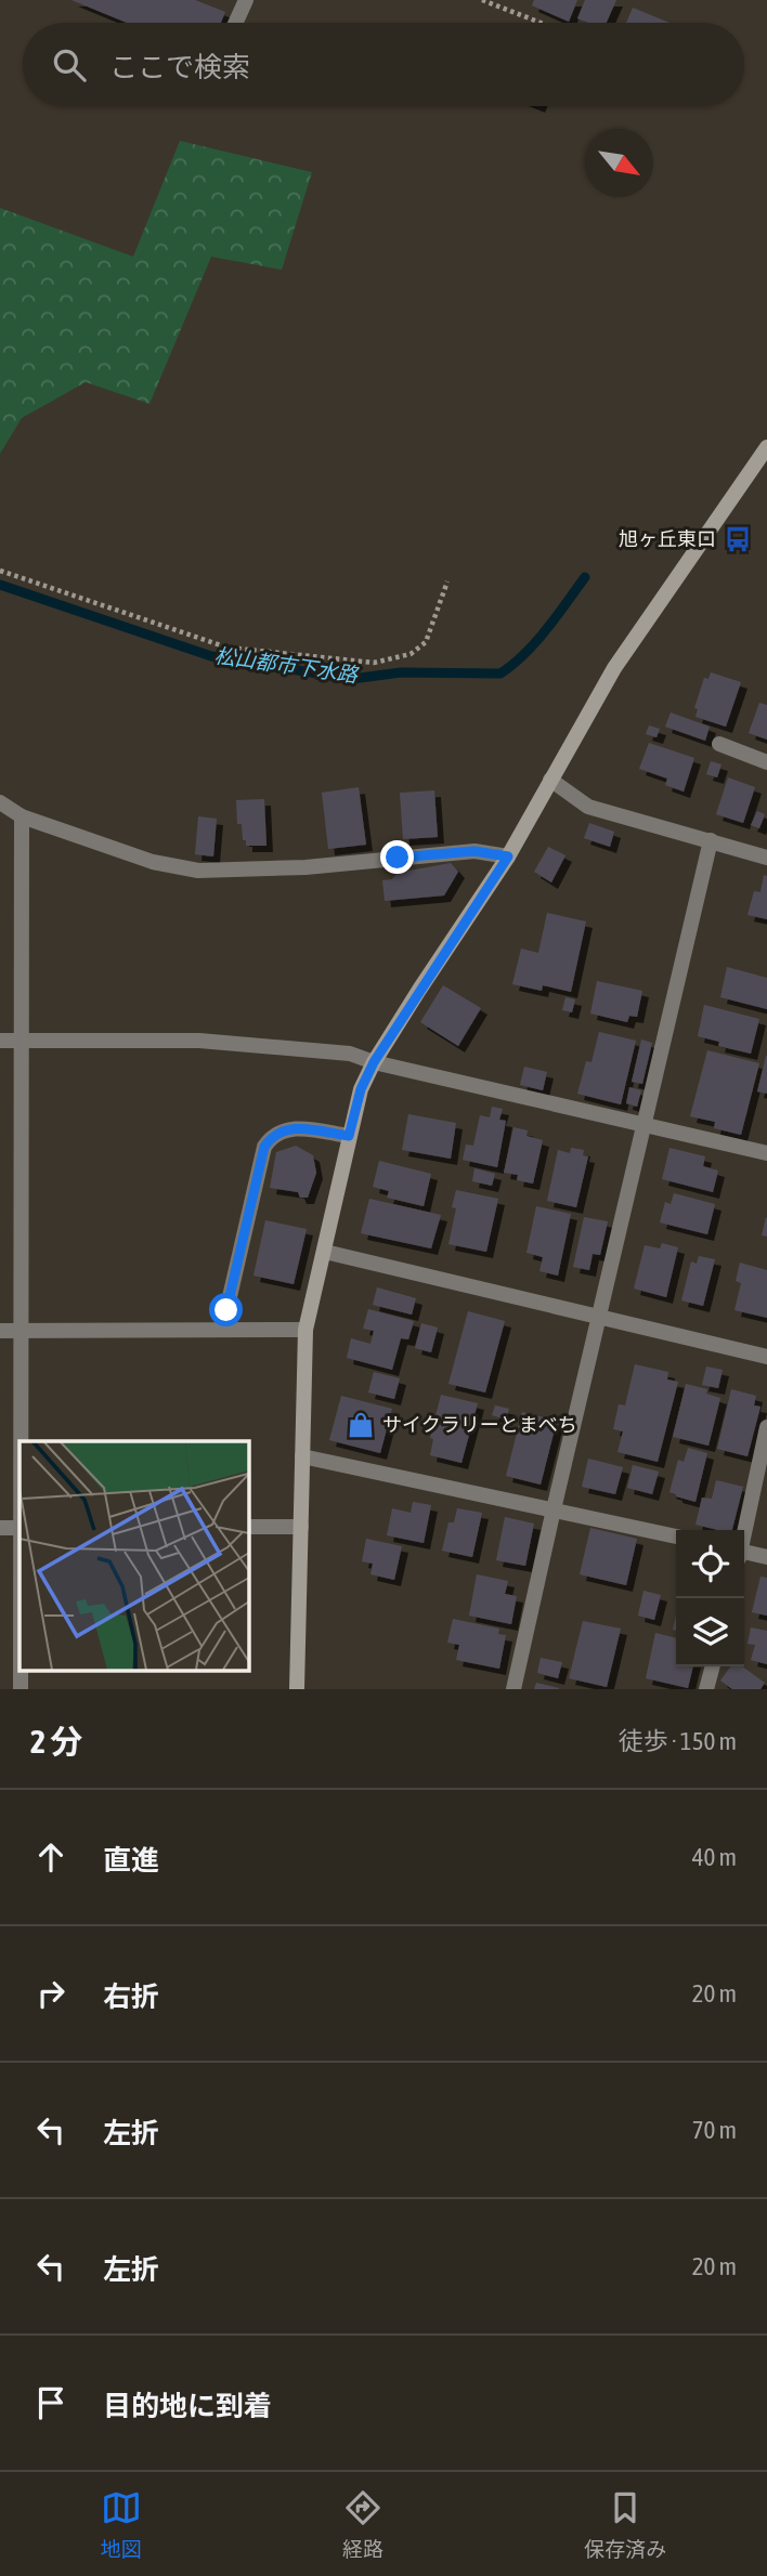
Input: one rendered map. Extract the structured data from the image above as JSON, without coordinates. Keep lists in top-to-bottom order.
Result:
{
  "water": ["松山都市下水路"],
  "places": {
    "bus stop": ["旭ヶ丘東口"],
    "shop": ["サイクラリーとまべち"]
  },
  "north": "bottom right",
  "page": {
    "search": "ここで検索",
    "heading": ["2 分", "徒歩 · 150 m"],
    "list": [
      ["直進", "40 m"],
      ["右折", "20 m"],
      ["左折", "70 m"],
      ["左折", "20 m"],
      "目的地に到着"
    ],
    "nav": ["地図", "経路", "保存済み"]
  }
}
